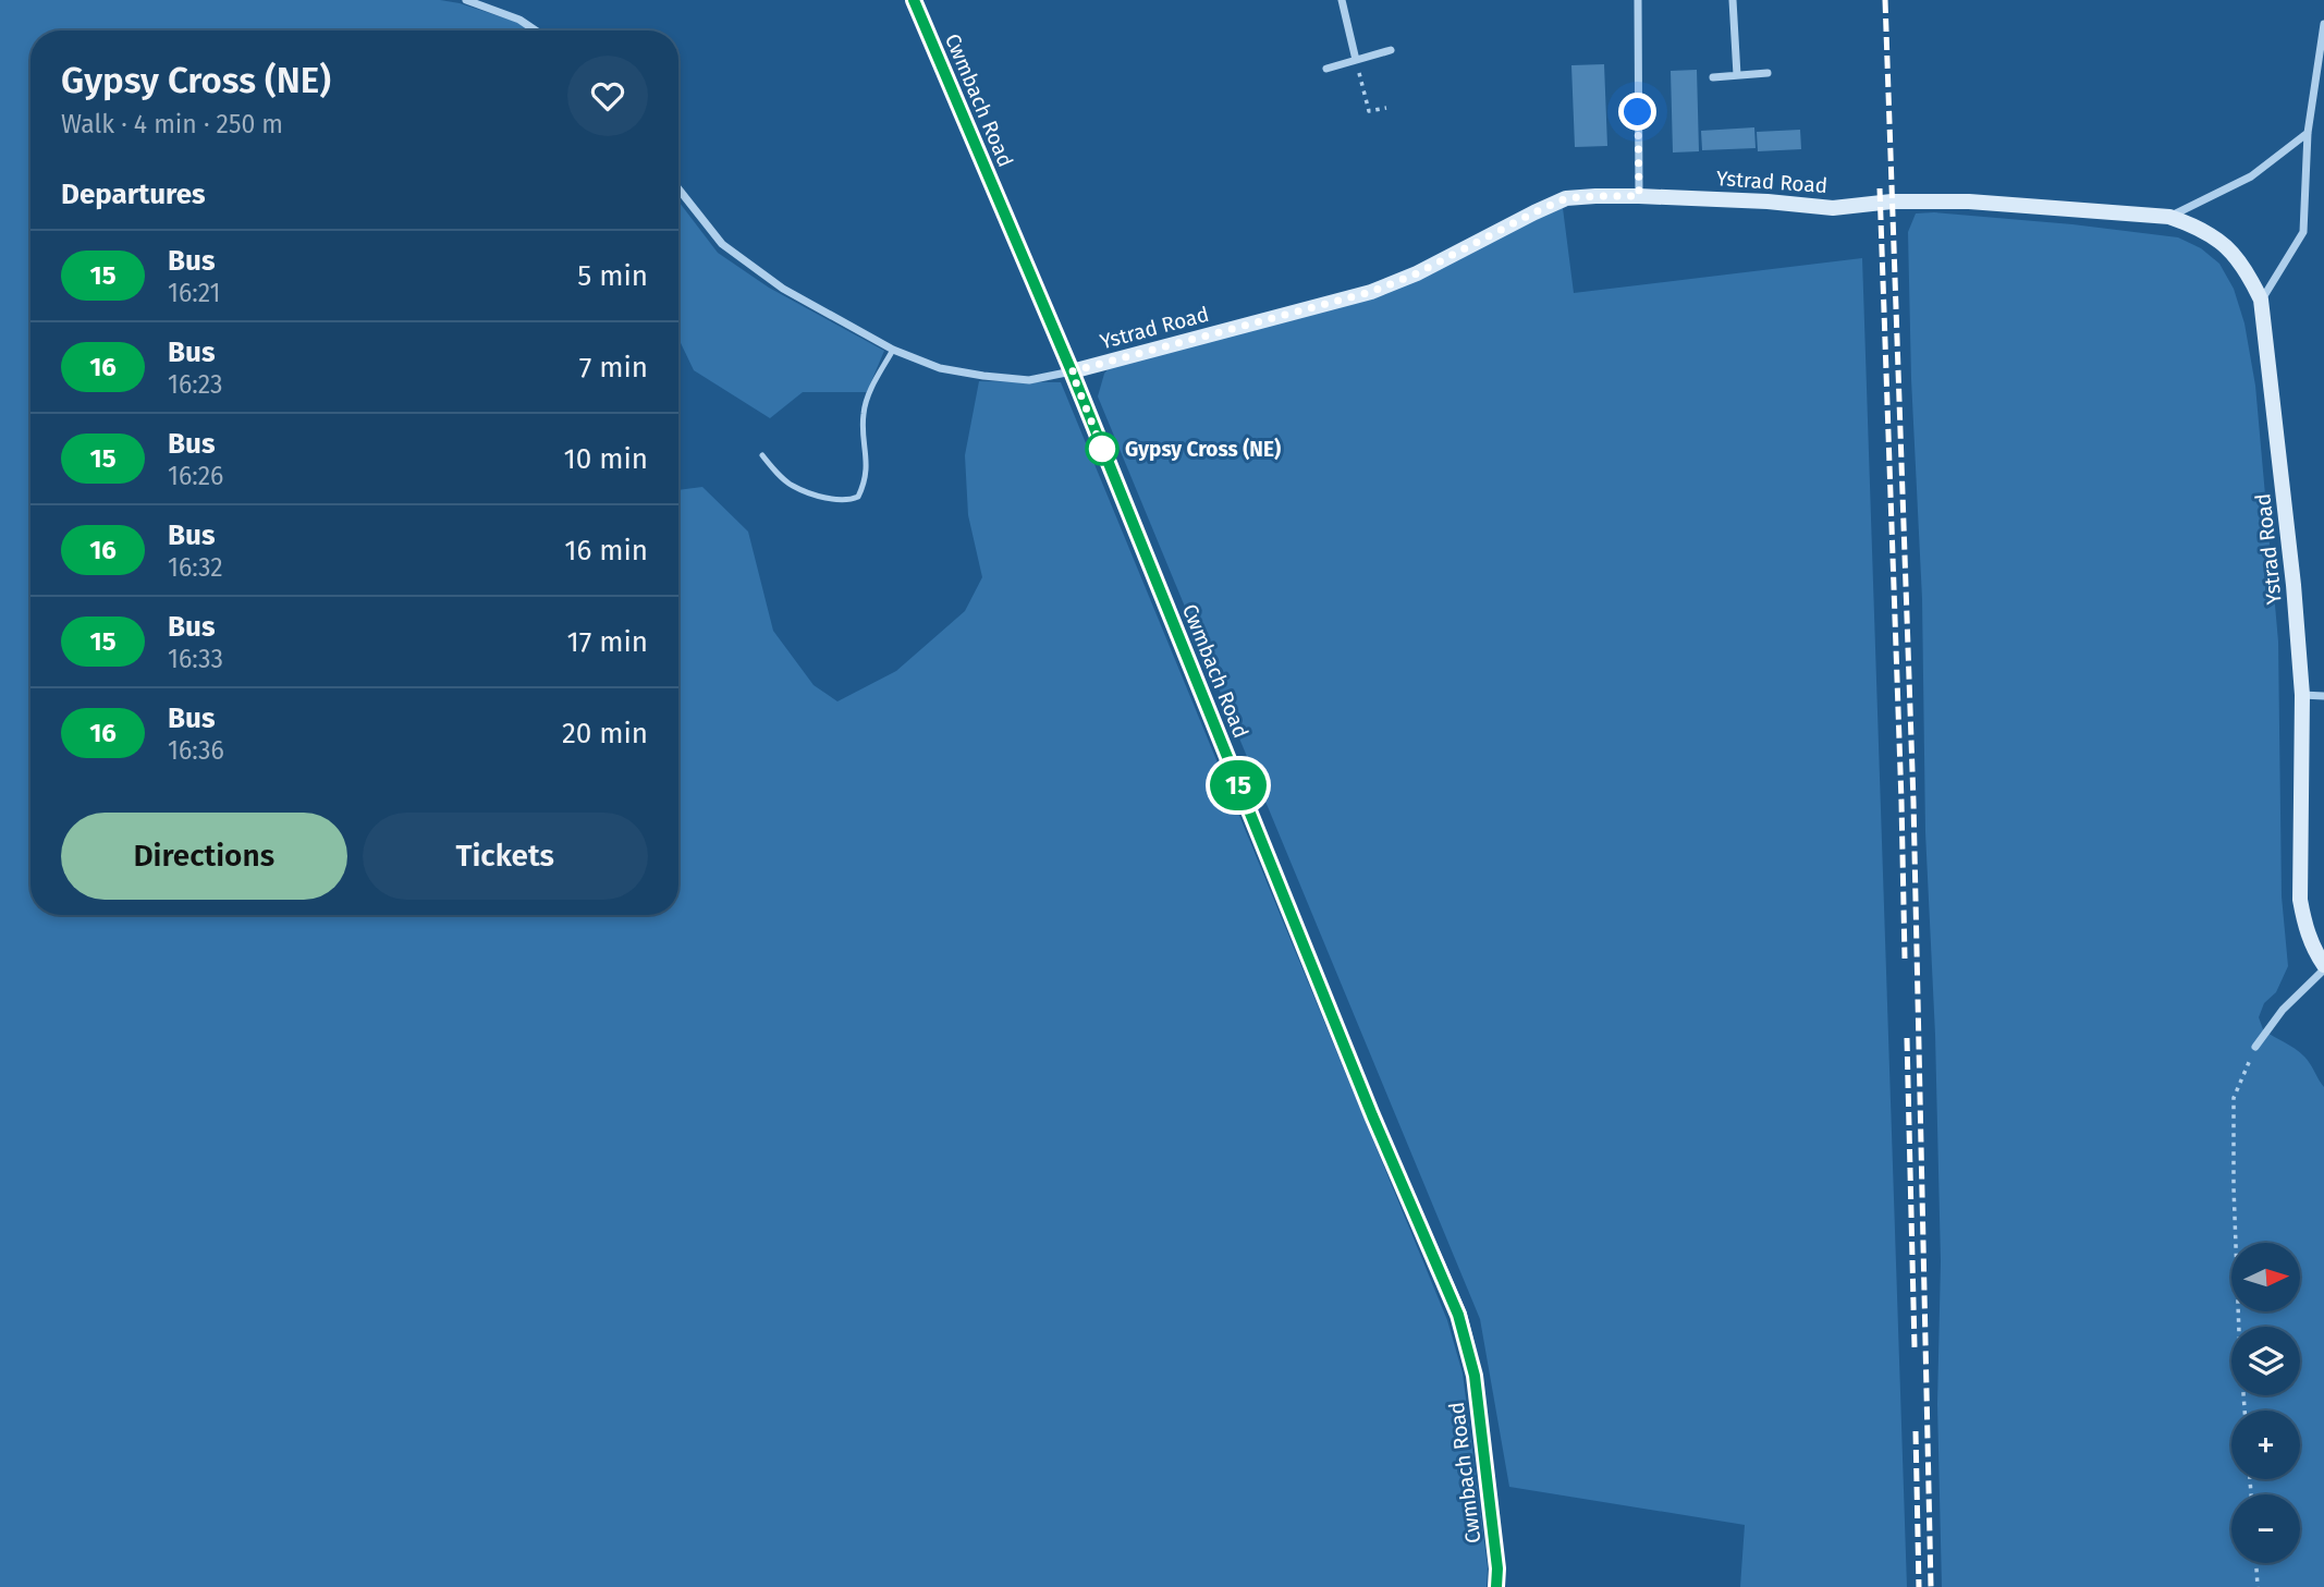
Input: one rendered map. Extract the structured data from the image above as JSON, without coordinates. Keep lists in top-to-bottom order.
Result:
{
  "streets": {
    "street": ["Cwmbach Road", "Ystrad Road"]
  },
  "crossings": [
    ["Cwmbach Road", "Ystrad Road"]
  ],
  "places": ["Gypsy Cross (NE)"],
  "lines": ["bus line 15"],
  "north": "right",
  "page": {
    "on_map": "15",
    "heading": [
      ["Gypsy Cross (NE)", "Walk · 4 min · 250 m"],
      "Departures"
    ],
    "list": [
      {
        "mark": "15",
        "name": "Bus",
        "note": "16:21",
        "value": "5 min"
      },
      {
        "mark": "16",
        "name": "Bus",
        "note": "16:23",
        "value": "7 min"
      },
      {
        "mark": "15",
        "name": "Bus",
        "note": "16:26",
        "value": "10 min"
      },
      {
        "mark": "16",
        "name": "Bus",
        "note": "16:32",
        "value": "16 min"
      },
      {
        "mark": "15",
        "name": "Bus",
        "note": "16:33",
        "value": "17 min"
      },
      {
        "mark": "16",
        "name": "Bus",
        "note": "16:36",
        "value": "20 min"
      }
    ],
    "buttons": ["Directions", "Tickets"],
    "map_buttons": ["+", "−"]
  }
}
